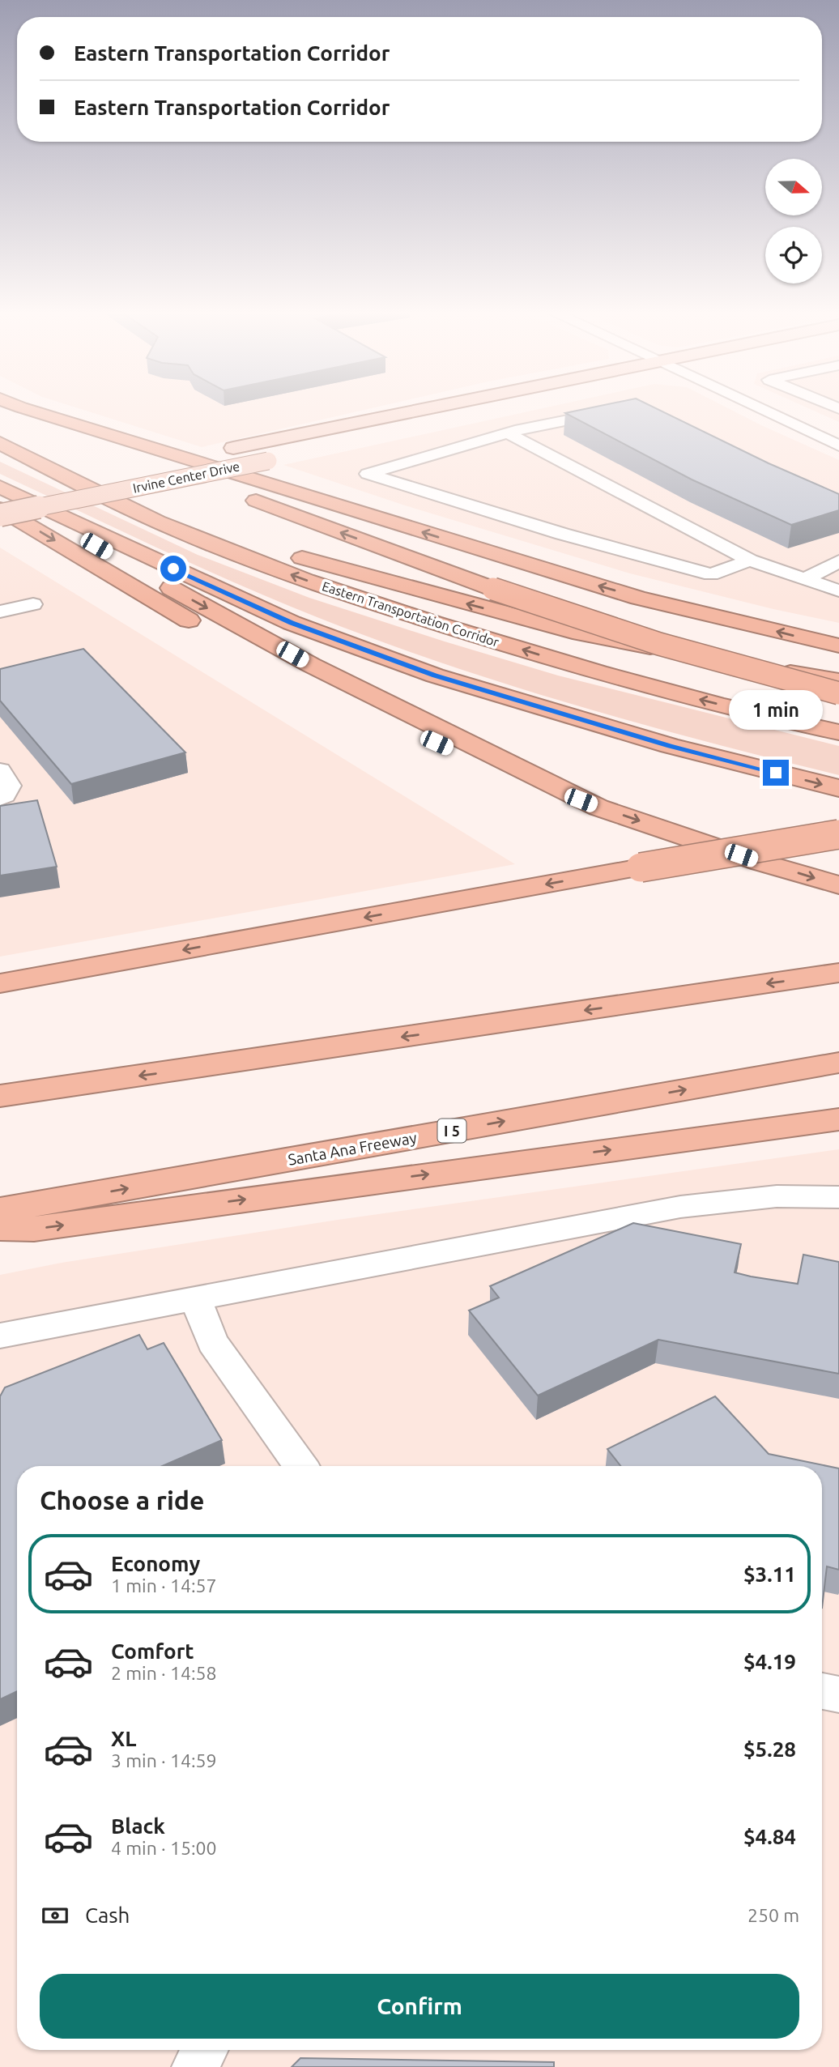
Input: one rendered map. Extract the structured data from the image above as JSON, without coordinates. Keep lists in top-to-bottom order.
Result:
{
  "streets": {
    "highway": ["Eastern Transportation Corridor", "I 5", "Santa Ana Freeway"],
    "main road": ["Irvine Center Drive"]
  },
  "north": "right",
  "page": {
    "banner": ["Eastern Transportation Corridor", "Eastern Transportation Corridor"],
    "bubble": "1 min",
    "heading": "Choose a ride",
    "list": [
      {
        "name": "Economy",
        "note": "1 min · 14:57",
        "value": "$3.11"
      },
      {
        "name": "Comfort",
        "note": "2 min · 14:58",
        "value": "$4.19"
      },
      {
        "name": "XL",
        "note": "3 min · 14:59",
        "value": "$5.28"
      },
      {
        "name": "Black",
        "note": "4 min · 15:00",
        "value": "$4.84"
      }
    ],
    "pay": ["Cash", "250 m"],
    "buttons": "Confirm"
  }
}
